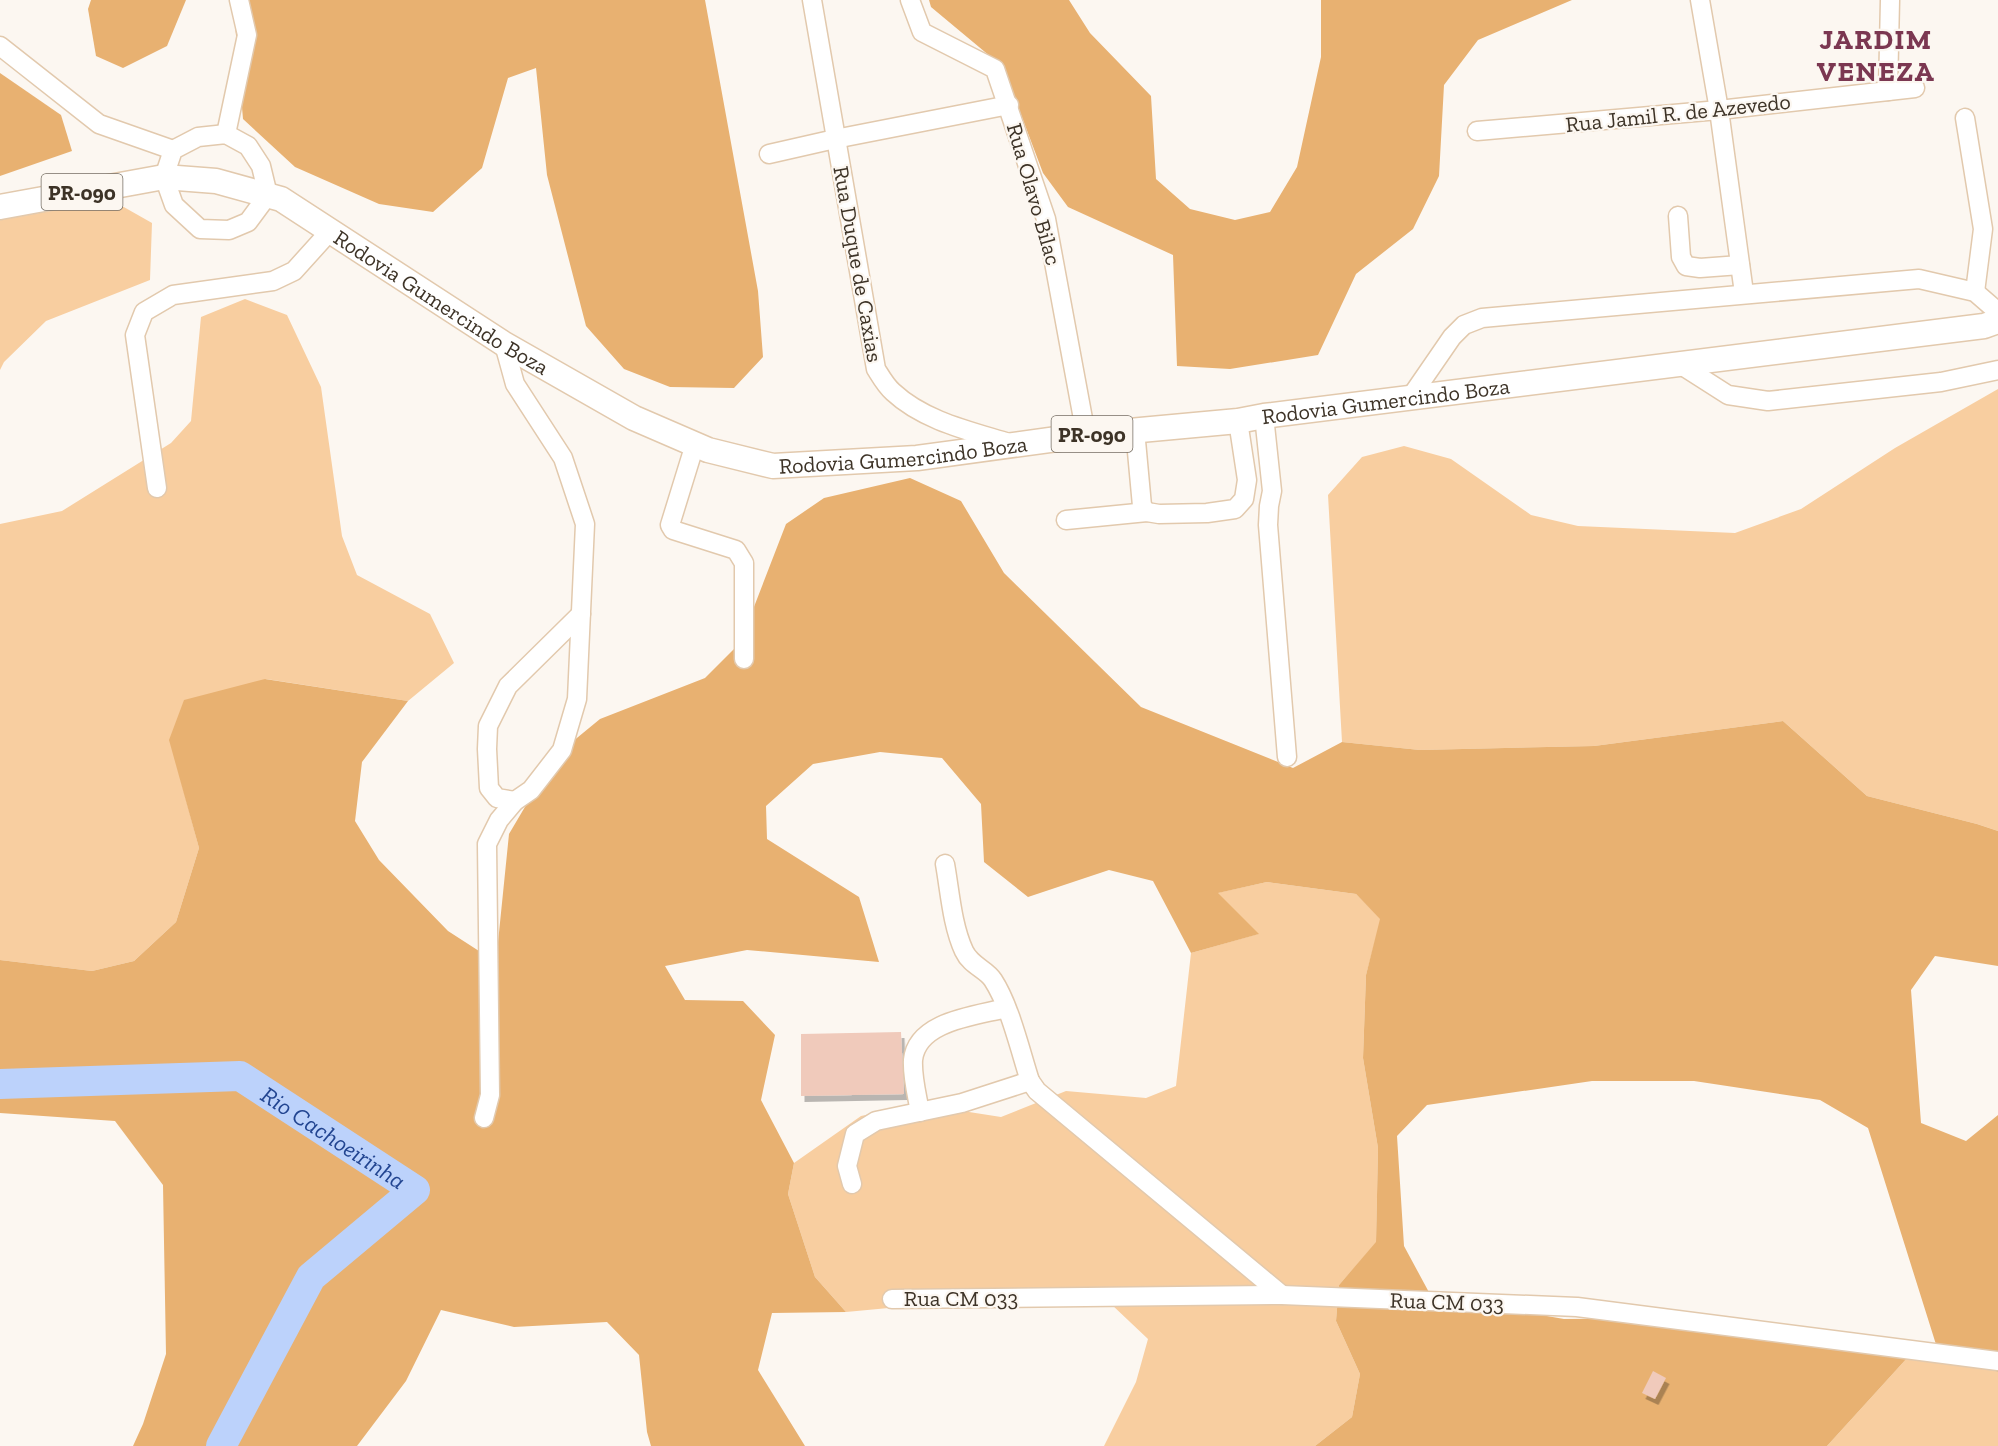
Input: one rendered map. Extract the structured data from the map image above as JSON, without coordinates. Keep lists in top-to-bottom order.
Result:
{
  "streets": {
    "main road": ["PR-090", "Rodovia Gumercindo Boza"],
    "street": [
      "Rua Jamil R. de Azevedo",
      "Rua Olavo Bilac",
      "Rua Duque de Caxias",
      "Rua CM 033"
    ]
  },
  "crossings": [
    ["Rua Olavo Bilac", "Rodovia Gumercindo Boza"],
    ["Rua Duque de Caxias", "Rodovia Gumercindo Boza"]
  ],
  "districts": ["JARDIM VENEZA"],
  "water": ["Rio Cachoeirinha"]
}
